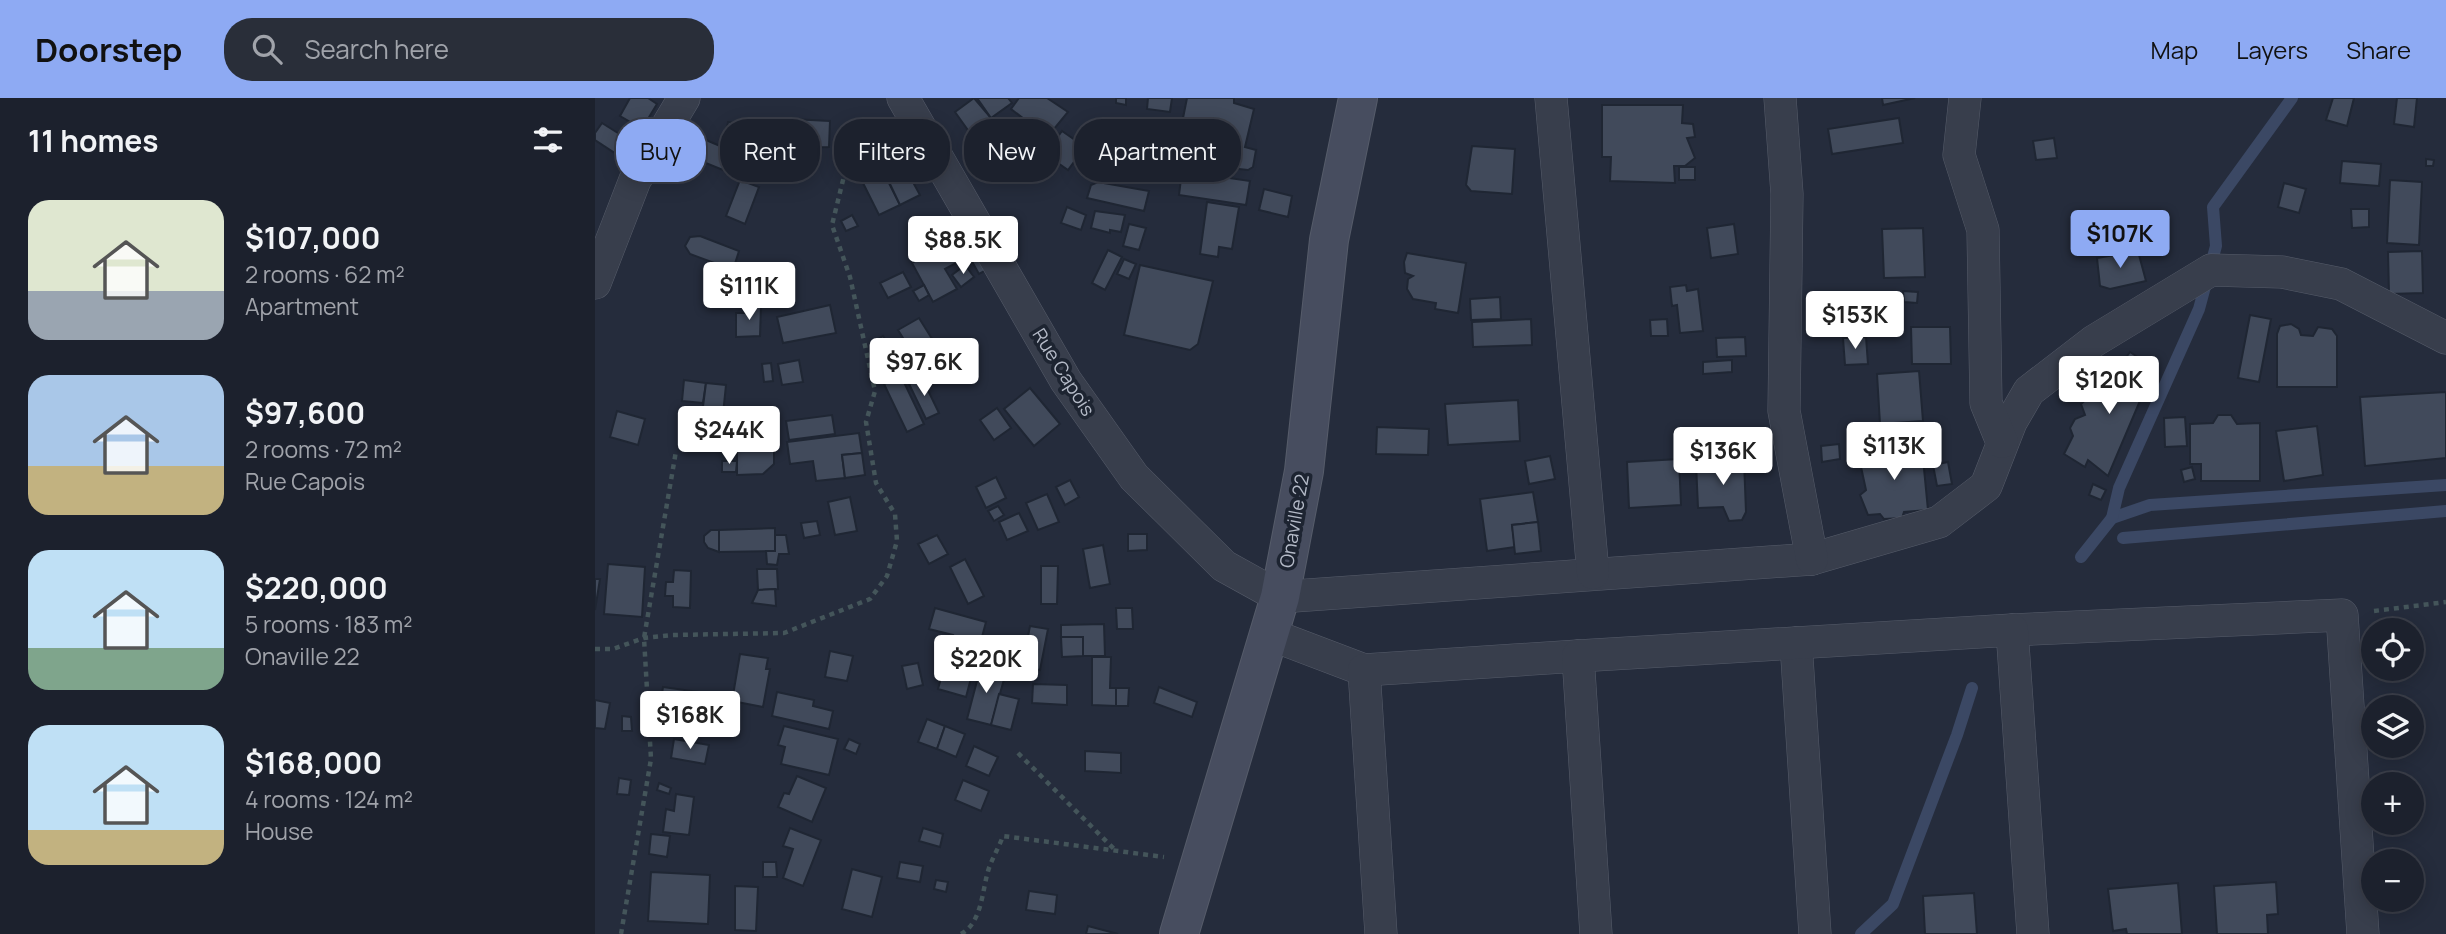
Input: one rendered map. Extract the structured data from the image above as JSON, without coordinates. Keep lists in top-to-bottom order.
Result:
{
  "streets": {
    "street": ["Rue Capois", "Onaville 22"]
  },
  "crossings": [
    ["Rue Capois", "Onaville 22"]
  ],
  "page": {
    "header": "Doorstep",
    "search": "Search here",
    "nav": ["Map", "Layers", "Share"],
    "heading": "11 homes",
    "chip": [
      "Buy",
      "Rent",
      "Filters",
      "New",
      "Apartment"
    ],
    "list": [
      {
        "name": "$107,000",
        "note": "2 rooms · 62 m² · Apartment"
      },
      {
        "name": "$97,600",
        "note": "2 rooms · 72 m² · Rue Capois"
      },
      {
        "name": "$220,000",
        "note": "5 rooms · 183 m² · Onaville 22"
      },
      {
        "name": "$168,000",
        "note": "4 rooms · 124 m² · House"
      }
    ],
    "price": [
      "$107K",
      "$88.5K",
      "$111K",
      "$153K",
      "$97.6K",
      "$120K",
      "$244K",
      "$113K",
      "$136K",
      "$220K",
      "$168K"
    ],
    "map_buttons": ["+", "−"]
  }
}
